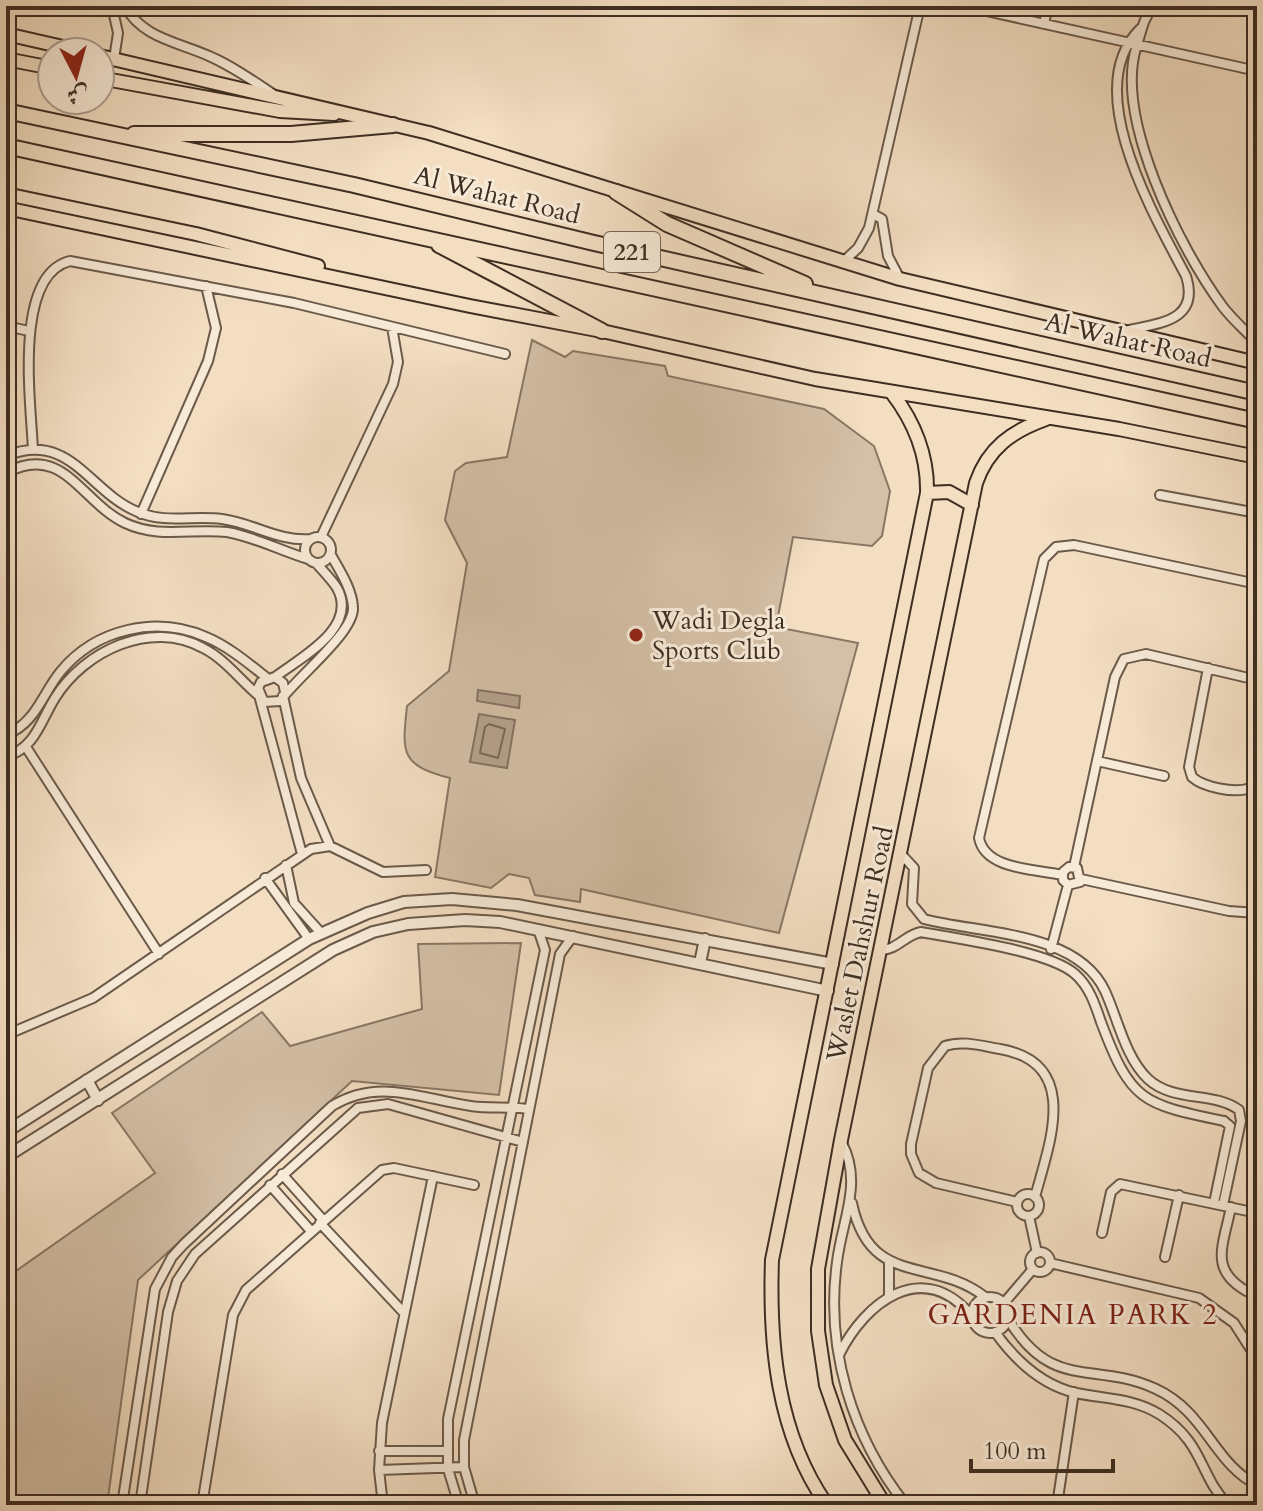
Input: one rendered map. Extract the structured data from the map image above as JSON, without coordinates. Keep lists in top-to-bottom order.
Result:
{
  "streets": {
    "highway": ["Al Wahat Road", "221"],
    "main road": ["Waslet Dahshur Road"]
  },
  "districts": ["GARDENIA PARK 2"],
  "places": ["Wadi Degla Sports Club"],
  "scale_bar": "100 m",
  "north": "bottom"
}
